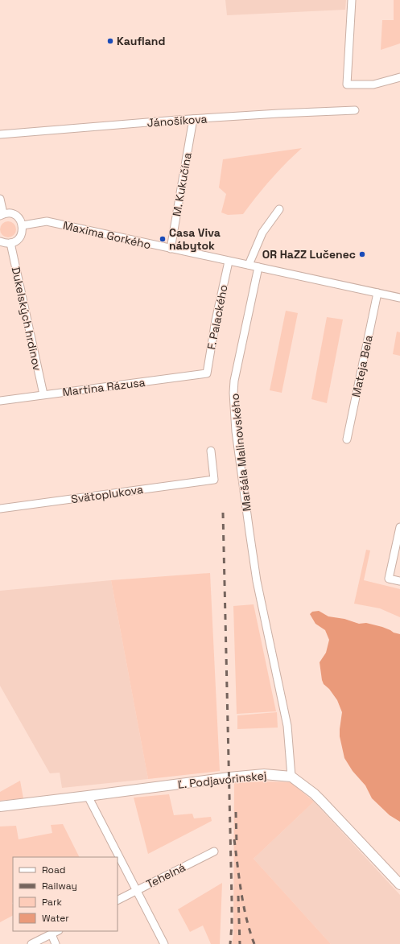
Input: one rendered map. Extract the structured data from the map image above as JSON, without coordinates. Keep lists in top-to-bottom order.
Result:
{
  "streets": {
    "street": [
      "Jánošíkova",
      "M. Kukučína",
      "Maxima Gorkého",
      "F. Palackého",
      "Dukelských hrdinov",
      "Mateja Bela",
      "Martina Rázusa",
      "Maršála Malinovského",
      "Svätoplukova",
      "Ľ. Podjavorinskej",
      "Tehelná"
    ]
  },
  "crossings": [
    ["Jánošíkova", "M. Kukučína"],
    ["M. Kukučína", "Maxima Gorkého"],
    ["Maxima Gorkého", "F. Palackého"],
    ["Maxima Gorkého", "Mateja Bela"],
    ["Maxima Gorkého", "Maršála Malinovského"],
    ["F. Palackého", "Martina Rázusa"],
    ["Dukelských hrdinov", "Martina Rázusa"],
    ["Maršála Malinovského", "Ľ. Podjavorinskej"]
  ],
  "places": ["Kaufland", "Casa Viva nábytok", "OR HaZZ Lučenec"],
  "legend": [
    "Road",
    "Railway",
    "Park",
    "Water"
  ]
}
